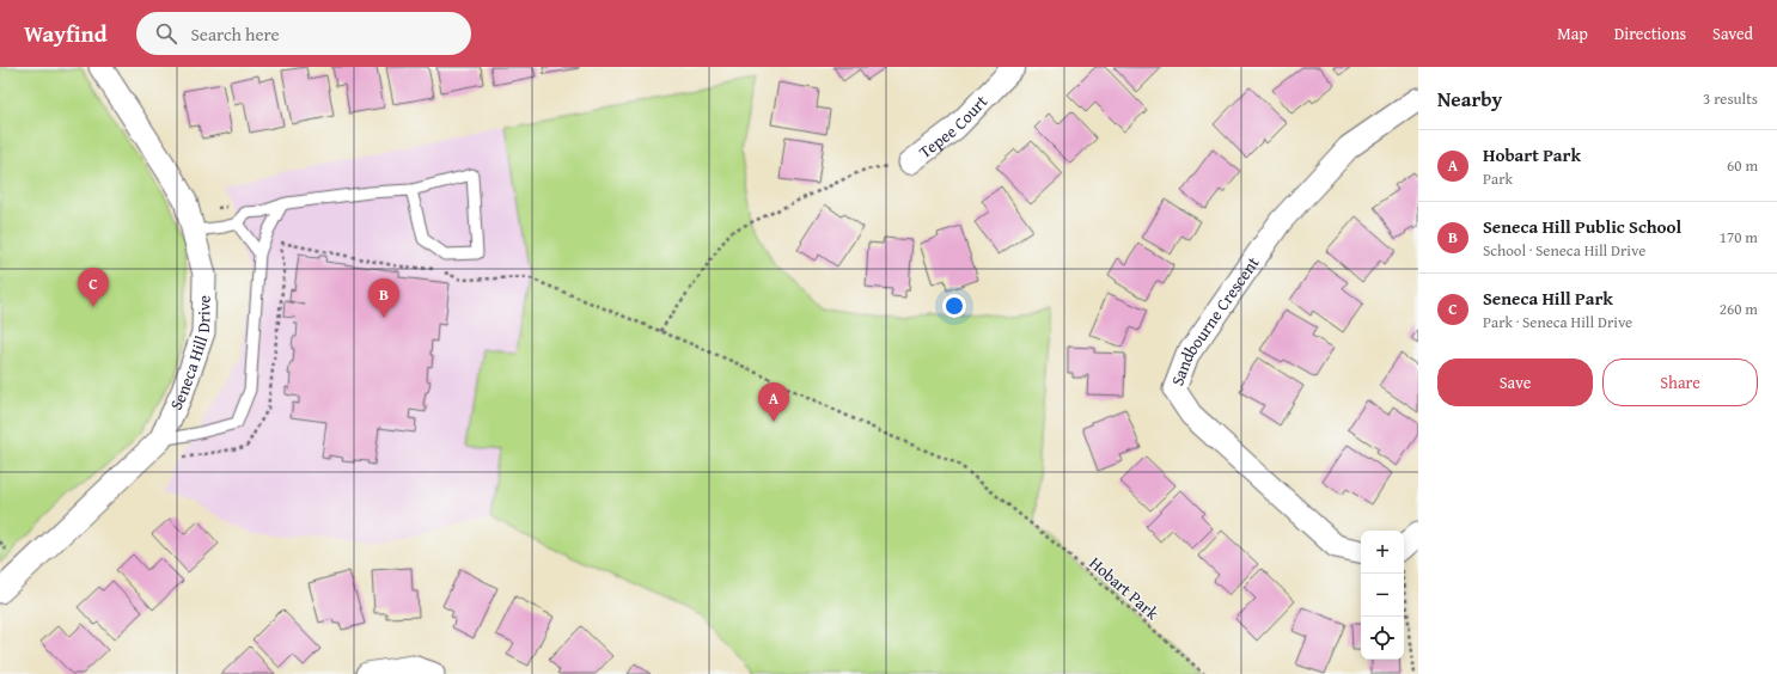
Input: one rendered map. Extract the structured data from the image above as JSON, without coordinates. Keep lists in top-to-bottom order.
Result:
{
  "streets": {
    "street": ["Tepee Court", "Sandbourne Crescent", "Seneca Hill Drive"],
    "path": ["Hobart Park"]
  },
  "page": {
    "header": "Wayfind",
    "search": "Search here",
    "nav": ["Map", "Directions", "Saved"],
    "heading": ["Nearby", "3 results"],
    "list": [
      {
        "mark": "A",
        "name": "Hobart Park",
        "note": "Park",
        "value": "60 m"
      },
      {
        "mark": "B",
        "name": "Seneca Hill Public School",
        "note": "School · Seneca Hill Drive",
        "value": "170 m"
      },
      {
        "mark": "C",
        "name": "Seneca Hill Park",
        "note": "Park · Seneca Hill Drive",
        "value": "260 m"
      }
    ],
    "pins": ["C", "B", "A"],
    "buttons": ["Save", "Share"],
    "map_buttons": ["+", "−"]
  }
}
